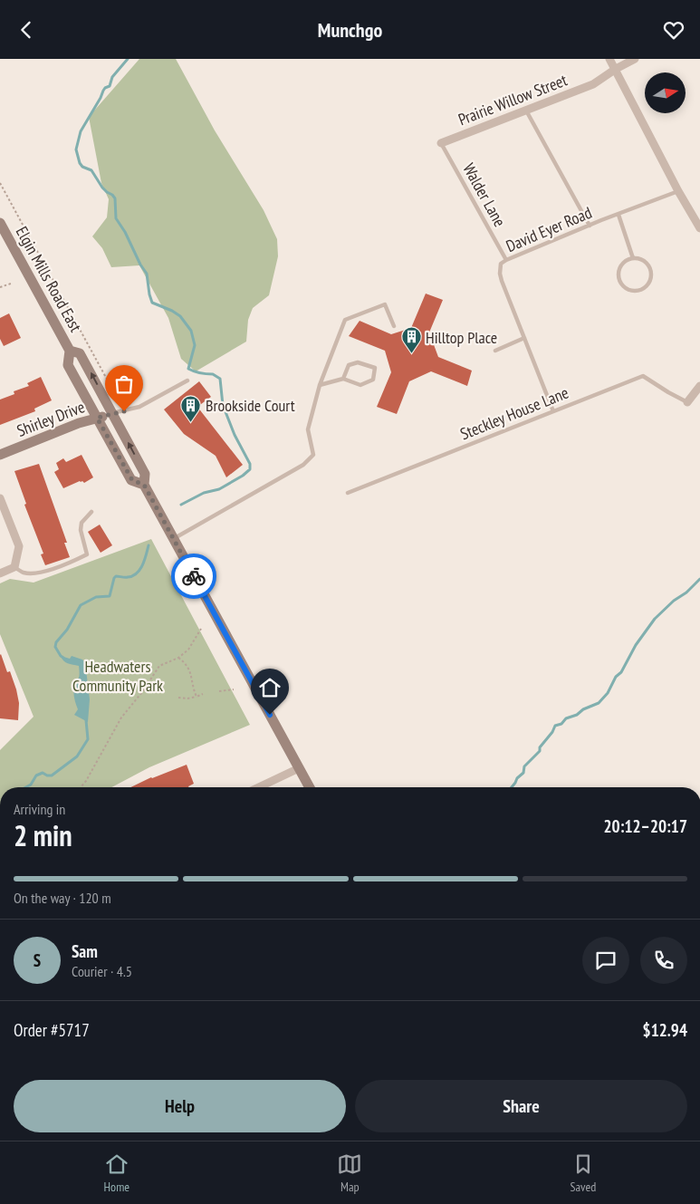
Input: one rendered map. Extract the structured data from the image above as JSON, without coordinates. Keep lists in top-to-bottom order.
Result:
{
  "streets": {
    "main road": ["Elgin Mills Road East", "Shirley Drive"],
    "street": ["Prairie Willow Street"],
    "lane": ["Walder Lane", "David Eyer Road", "Steckley House Lane"]
  },
  "crossings": [
    ["Prairie Willow Street", "Walder Lane"],
    ["Walder Lane", "David Eyer Road"],
    ["David Eyer Road", "Steckley House Lane"],
    ["Elgin Mills Road East", "Shirley Drive"]
  ],
  "parks": ["Headwaters Community Park"],
  "places": {
    "building": ["Hilltop Place", "Brookside Court"]
  },
  "north": "right",
  "page": {
    "header": "Munchgo",
    "heading": ["2 min", "Arriving in", "20:12–20:17"],
    "panel": [
      "Sam",
      "Courier · 4.5",
      "Order #5717",
      "$12.94"
    ],
    "bar": "On the way · 120 m",
    "round": "S",
    "buttons": ["Help", "Share"],
    "tabs": ["Home", "Map", "Saved"]
  }
}
